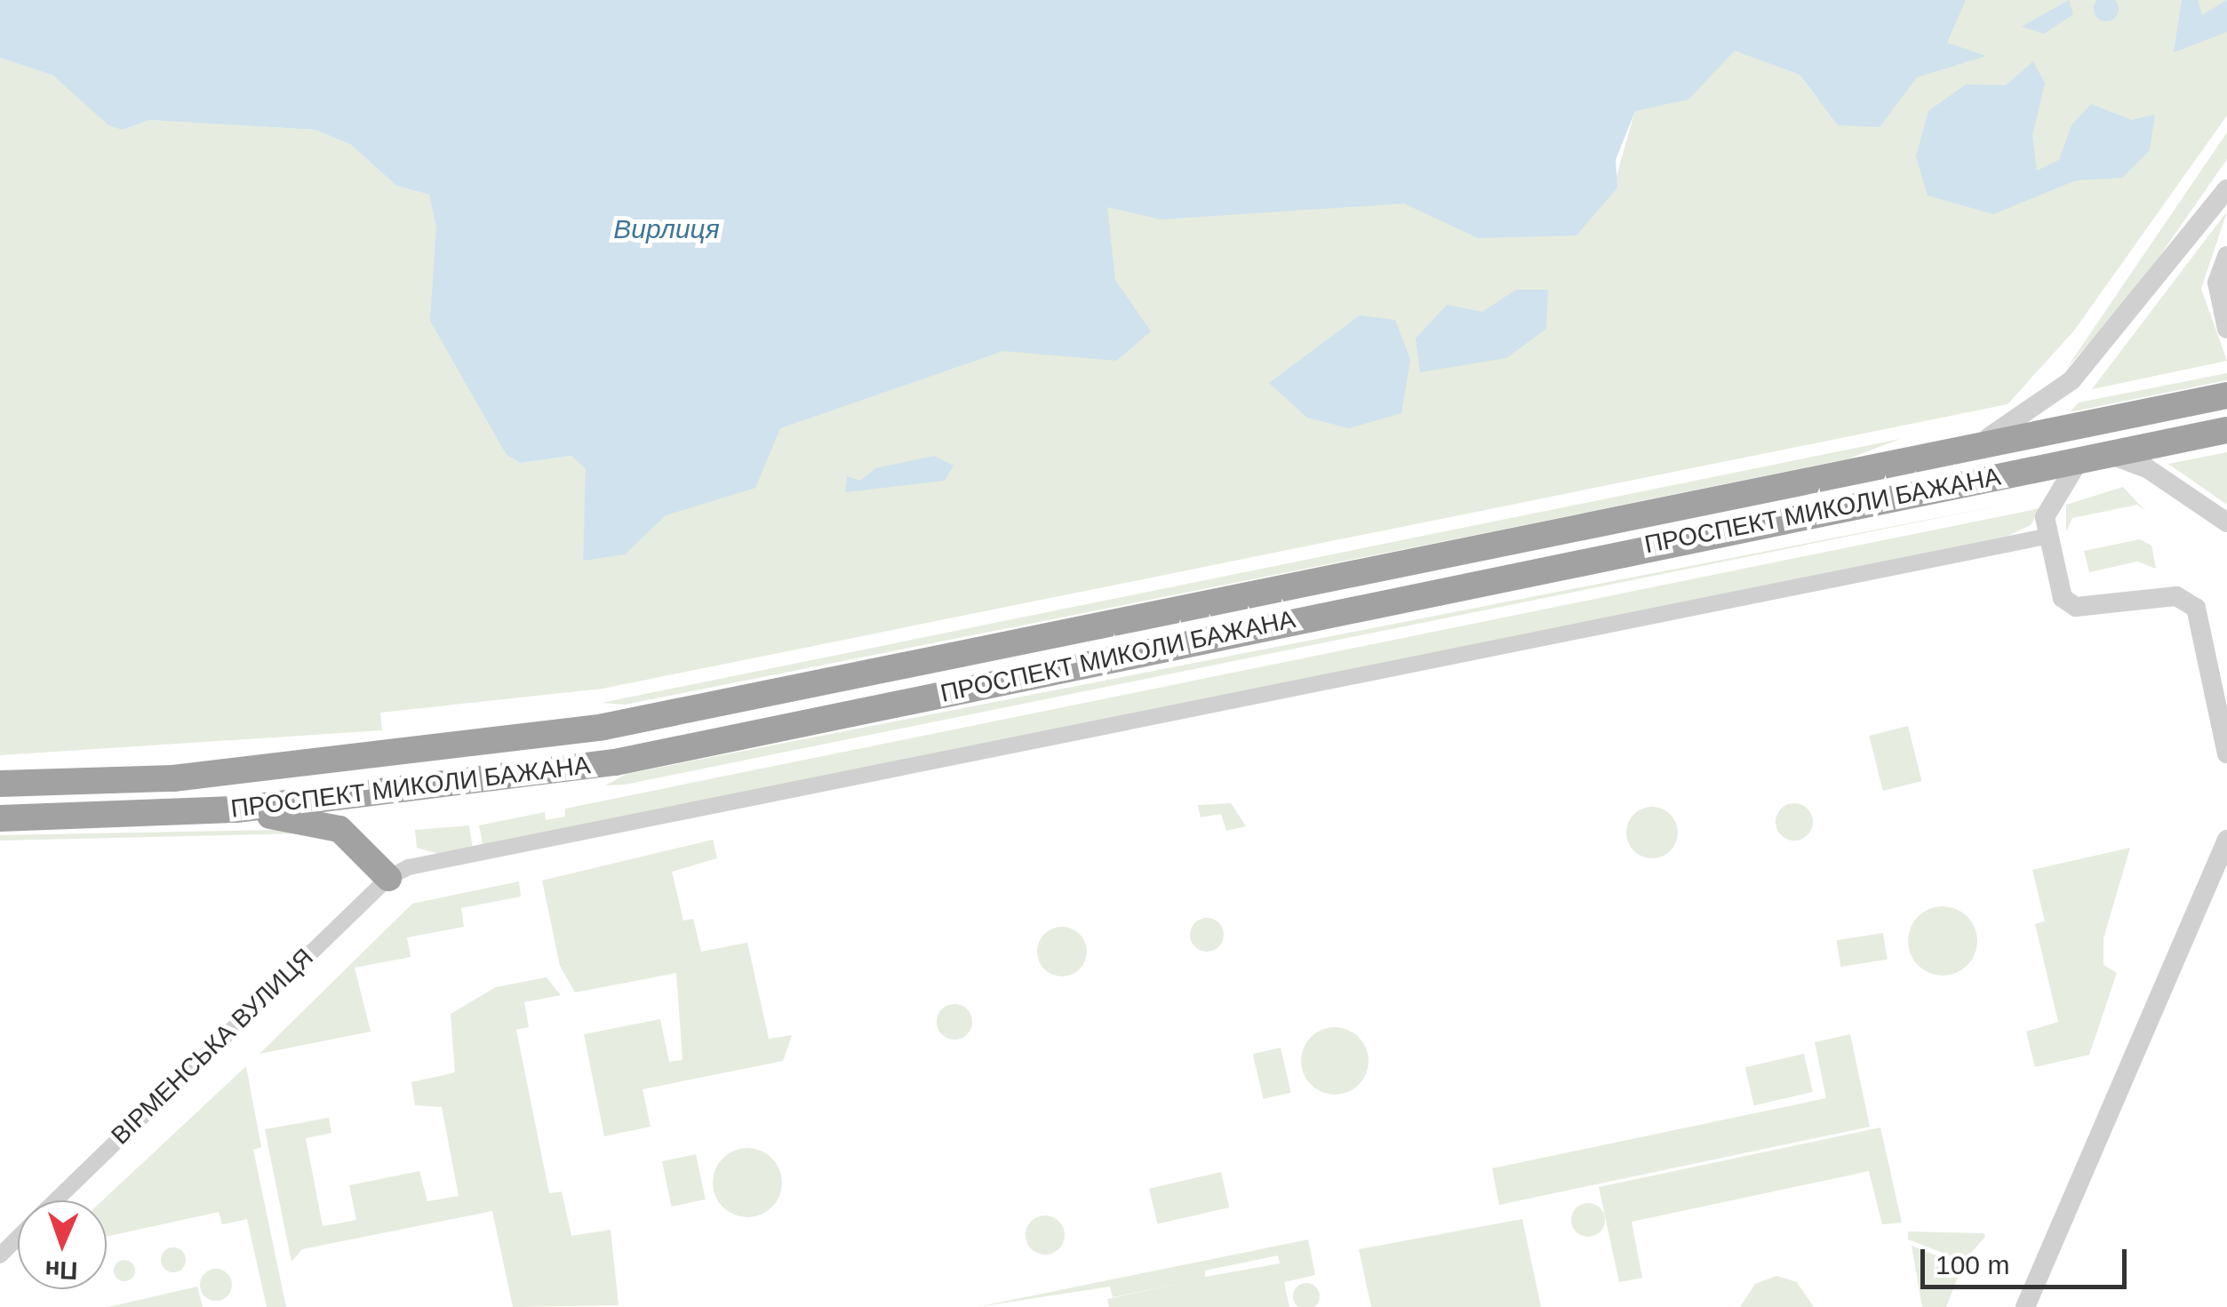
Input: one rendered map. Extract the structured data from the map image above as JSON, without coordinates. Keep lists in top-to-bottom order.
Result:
{
  "streets": {
    "highway": ["ПРОСПЕКТ МИКОЛИ БАЖАНА"],
    "street": ["ВІРМЕНСЬКА ВУЛИЦЯ"]
  },
  "water": ["Вирлиця"],
  "scale_bar": "100 m",
  "north": "bottom"
}
